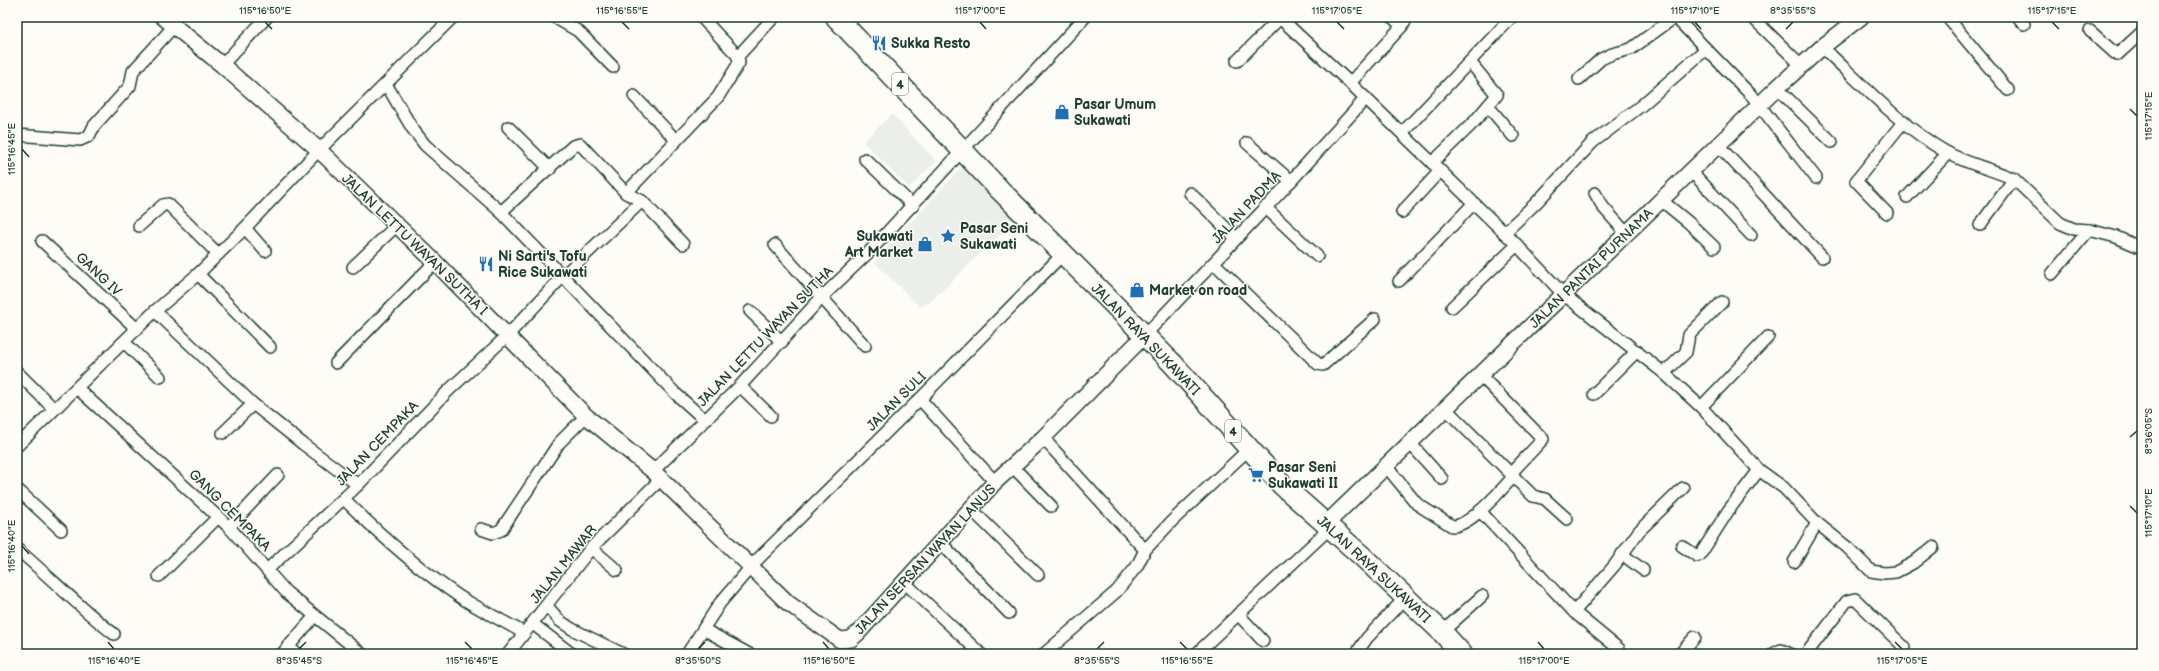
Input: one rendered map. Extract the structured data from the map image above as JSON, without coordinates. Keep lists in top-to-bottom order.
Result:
{
  "streets": {
    "highway": ["4", "JALAN RAYA SUKAWATI"],
    "street": [
      "JALAN PADMA",
      "JALAN LETTU WAYAN SUTHA I",
      "JALAN PANTAI PURNAMA",
      "GANG IV",
      "JALAN LETTU WAYAN SUTHA",
      "JALAN SULI",
      "JALAN CEMPAKA",
      "GANG CEMPAKA",
      "JALAN SERSAN WAYAN LANUS",
      "JALAN MAWAR"
    ]
  },
  "crossings": [
    ["JALAN PADMA", "JALAN RAYA SUKAWATI"],
    ["JALAN PADMA", "JALAN SERSAN WAYAN LANUS"],
    ["JALAN LETTU WAYAN SUTHA I", "JALAN LETTU WAYAN SUTHA"],
    ["JALAN LETTU WAYAN SUTHA I", "JALAN CEMPAKA"],
    ["JALAN LETTU WAYAN SUTHA I", "JALAN SERSAN WAYAN LANUS"],
    ["JALAN LETTU WAYAN SUTHA I", "JALAN MAWAR"],
    ["JALAN PANTAI PURNAMA", "JALAN RAYA SUKAWATI"],
    ["JALAN LETTU WAYAN SUTHA", "JALAN RAYA SUKAWATI"],
    ["JALAN LETTU WAYAN SUTHA", "JALAN SERSAN WAYAN LANUS"],
    ["JALAN LETTU WAYAN SUTHA", "JALAN MAWAR"],
    ["JALAN RAYA SUKAWATI", "JALAN SULI"],
    ["JALAN RAYA SUKAWATI", "JALAN SERSAN WAYAN LANUS"],
    ["JALAN SULI", "JALAN SERSAN WAYAN LANUS"],
    ["JALAN CEMPAKA", "GANG CEMPAKA"],
    ["JALAN SERSAN WAYAN LANUS", "JALAN MAWAR"]
  ],
  "places": {
    "restaurant": ["Sukka Resto", "Ni Sarti's Tofu Rice Sukawati"],
    "shop": ["Pasar Umum Sukawati", "Sukawati Art Market", "Market on road"],
    "place": ["Pasar Seni Sukawati"],
    "supermarket": ["Pasar Seni Sukawati II"]
  },
  "coordinates": [
    "115°16'50\"E",
    "115°16'55\"E",
    "115°17'00\"E",
    "115°17'05\"E",
    "115°17'10\"E",
    "8°35'55\"S",
    "115°17'15\"E",
    "115°16'45\"E",
    "8°36'05\"S",
    "115°16'40\"E",
    "8°35'45\"S",
    "8°35'50\"S"
  ]
}
